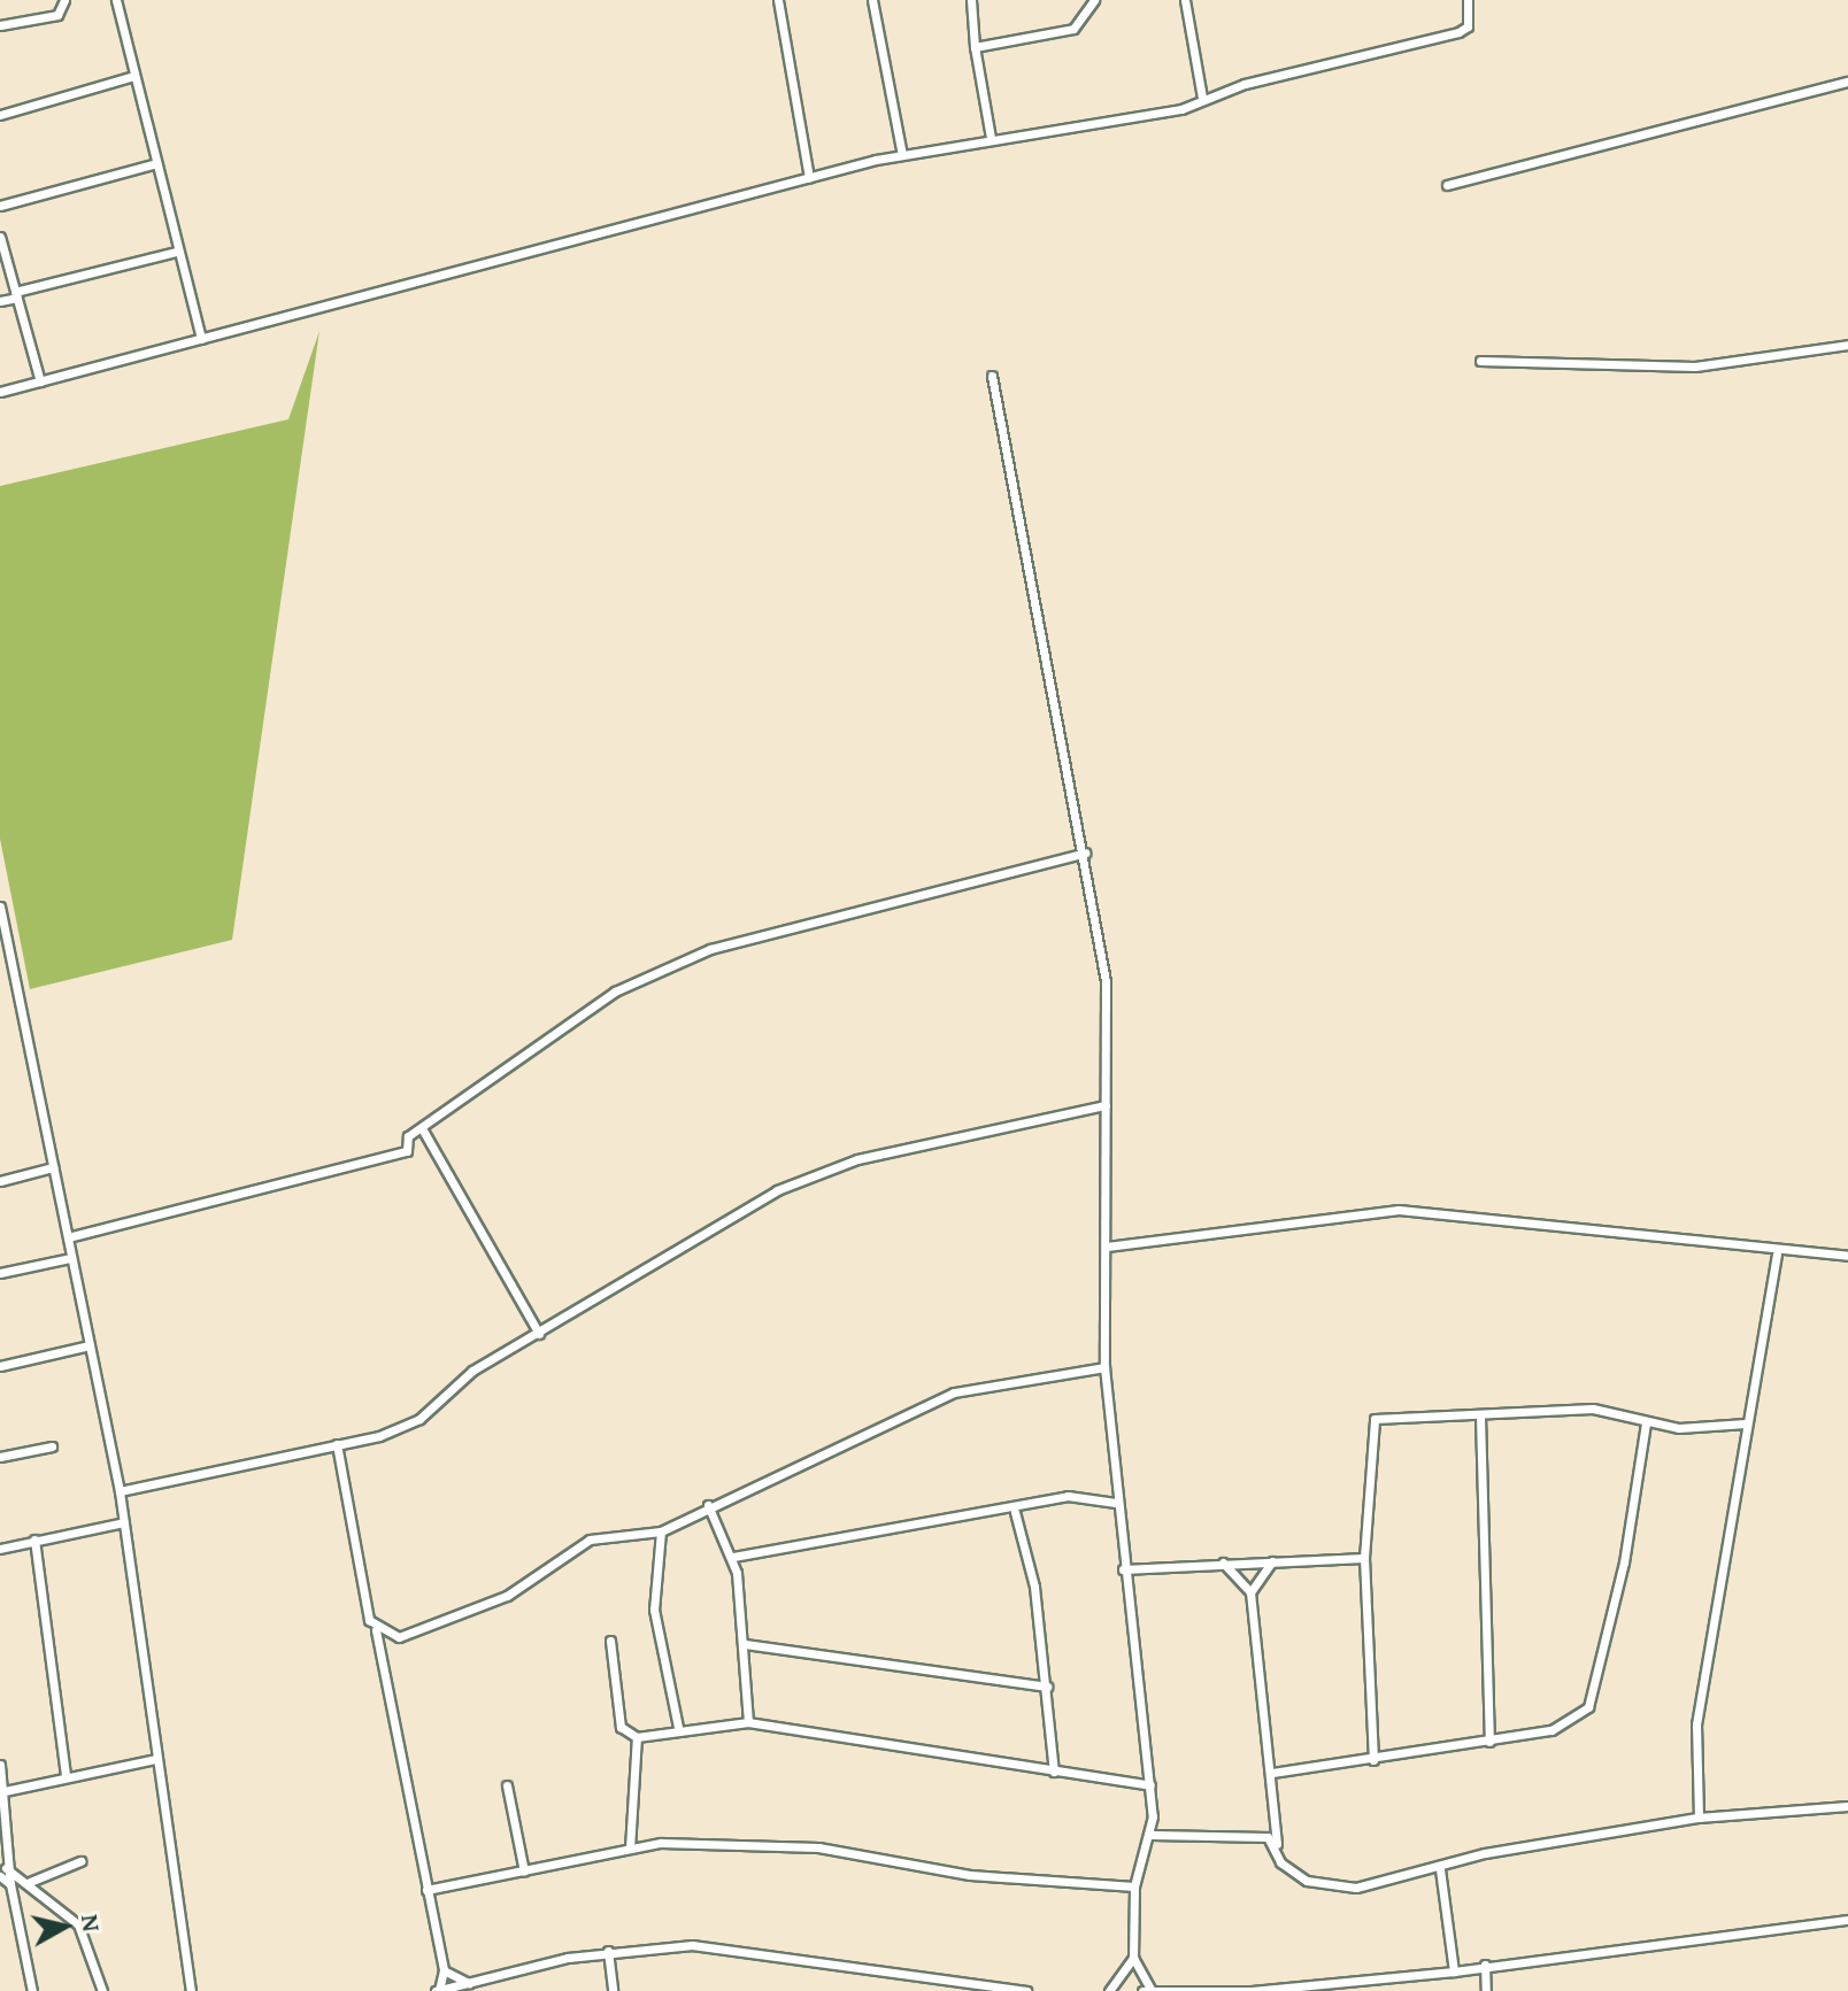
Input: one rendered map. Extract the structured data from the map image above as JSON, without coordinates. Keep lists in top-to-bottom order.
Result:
{
  "north": "right"
}
